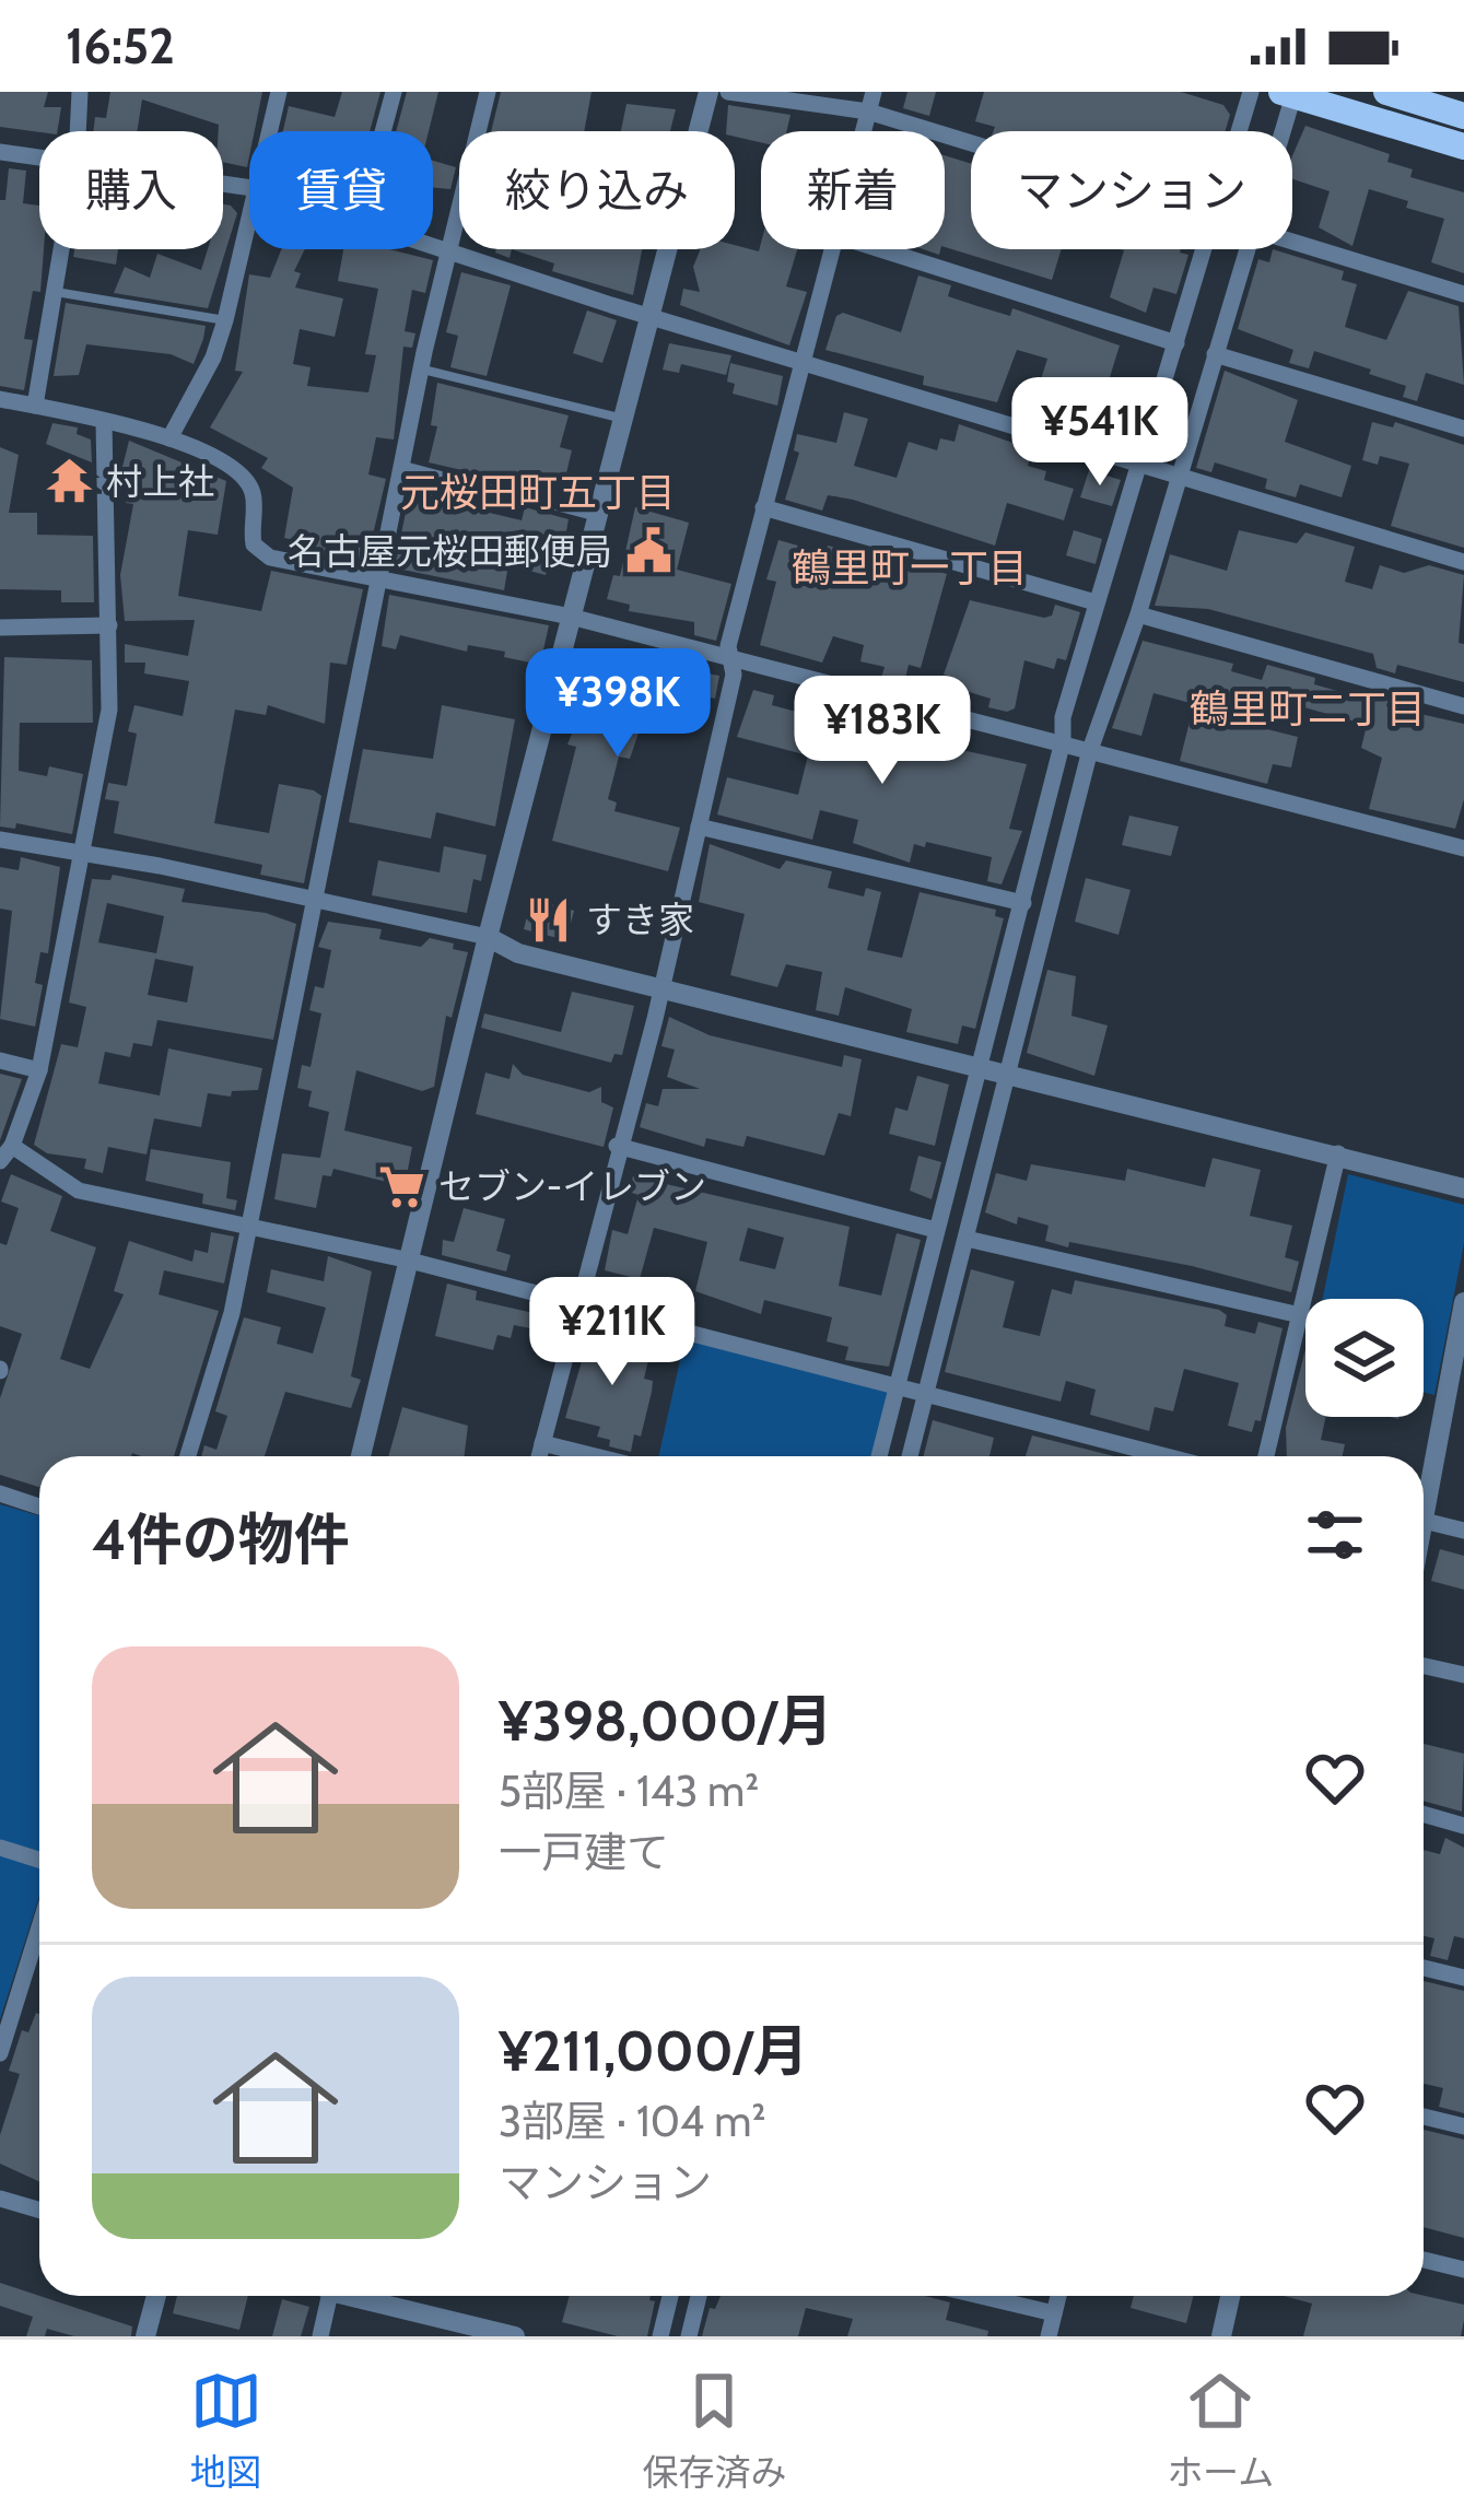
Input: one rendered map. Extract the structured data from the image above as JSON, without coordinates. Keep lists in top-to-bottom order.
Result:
{
  "districts": ["元桜田町五丁目", "鶴里町一丁目", "鶴里町二丁目"],
  "places": {
    "temple": ["村上社"],
    "public building": ["名古屋元桜田郵便局"],
    "restaurant": ["すき家"],
    "supermarket": ["セブン-イレブン"]
  },
  "page": {
    "status": "16:52",
    "chip": [
      "購入",
      "賃貸",
      "絞り込み",
      "新着",
      "マンション"
    ],
    "price": [
      "¥541K",
      "¥398K",
      "¥183K",
      "¥211K"
    ],
    "heading": "4件の物件",
    "list": [
      {
        "name": "¥398,000/月",
        "note": "5部屋 · 143 m² · 一戸建て"
      },
      {
        "name": "¥211,000/月",
        "note": "3部屋 · 104 m² · マンション"
      }
    ],
    "tabs": ["地図", "保存済み", "ホーム"]
  }
}
